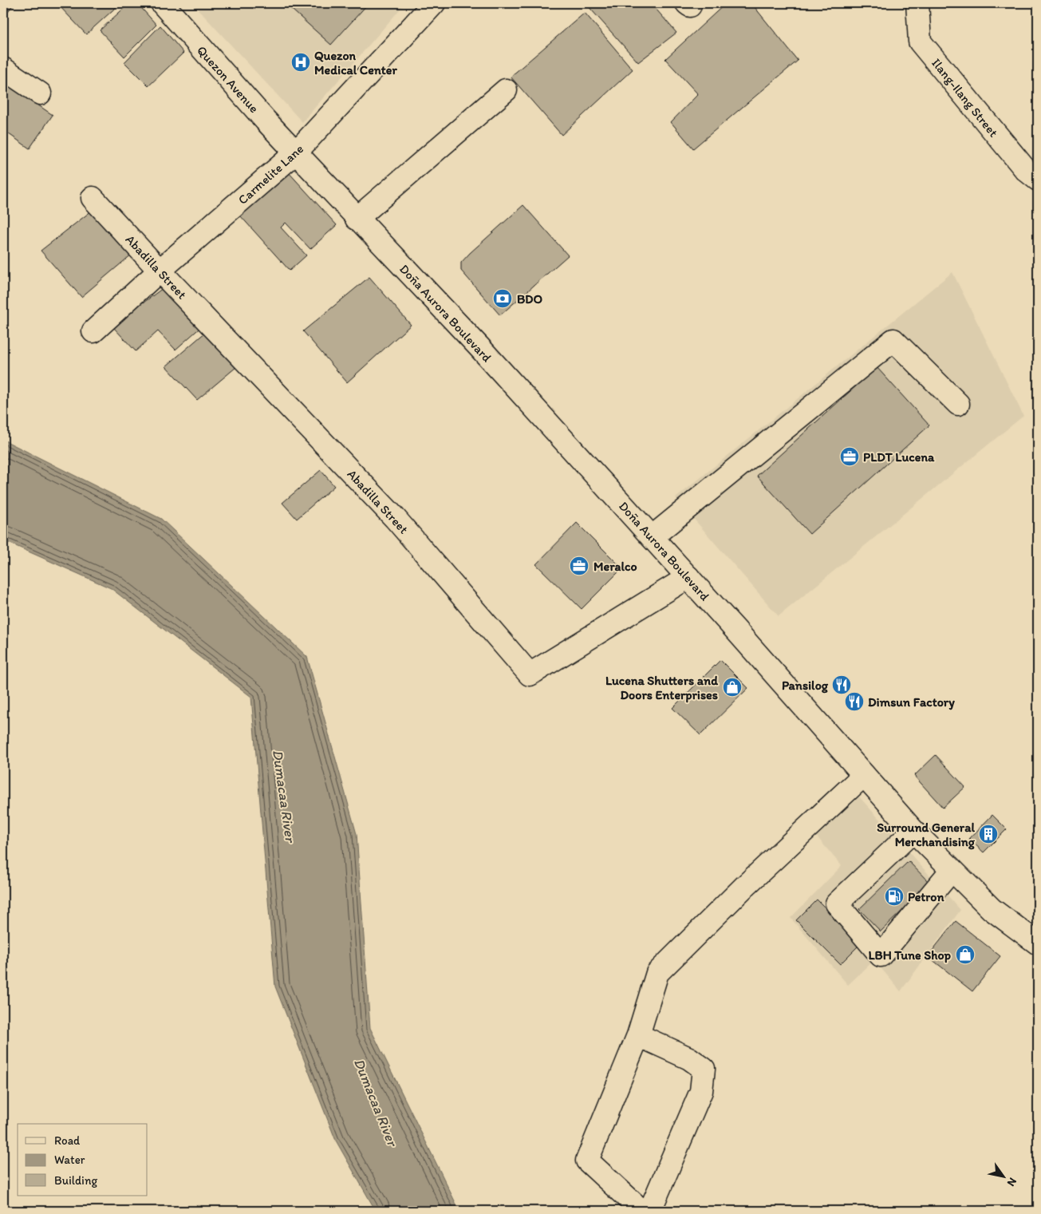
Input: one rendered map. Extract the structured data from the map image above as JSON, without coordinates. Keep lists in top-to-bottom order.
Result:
{
  "streets": {
    "street": [
      "Quezon Avenue",
      "Ilang-Ilang Street",
      "Carmelite Lane",
      "Abadilla Street",
      "Doña Aurora Boulevard"
    ]
  },
  "crossings": [
    ["Quezon Avenue", "Carmelite Lane"],
    ["Quezon Avenue", "Doña Aurora Boulevard"],
    ["Carmelite Lane", "Abadilla Street"],
    ["Carmelite Lane", "Doña Aurora Boulevard"],
    ["Abadilla Street", "Doña Aurora Boulevard"]
  ],
  "water": ["Dumacaa River"],
  "places": {
    "hospital": ["Quezon Medical Center"],
    "bank": ["BDO"],
    "office": ["PLDT Lucena", "Meralco"],
    "restaurant": ["Pansilog", "Dimsun Factory"],
    "shop": ["Lucena Shutters and Doors Enterprises", "LBH Tune Shop"],
    "building": ["Surround General Merchandising"],
    "fuel station": ["Petron"]
  },
  "legend": ["Road", "Water", "Building"],
  "north": "bottom right"
}
